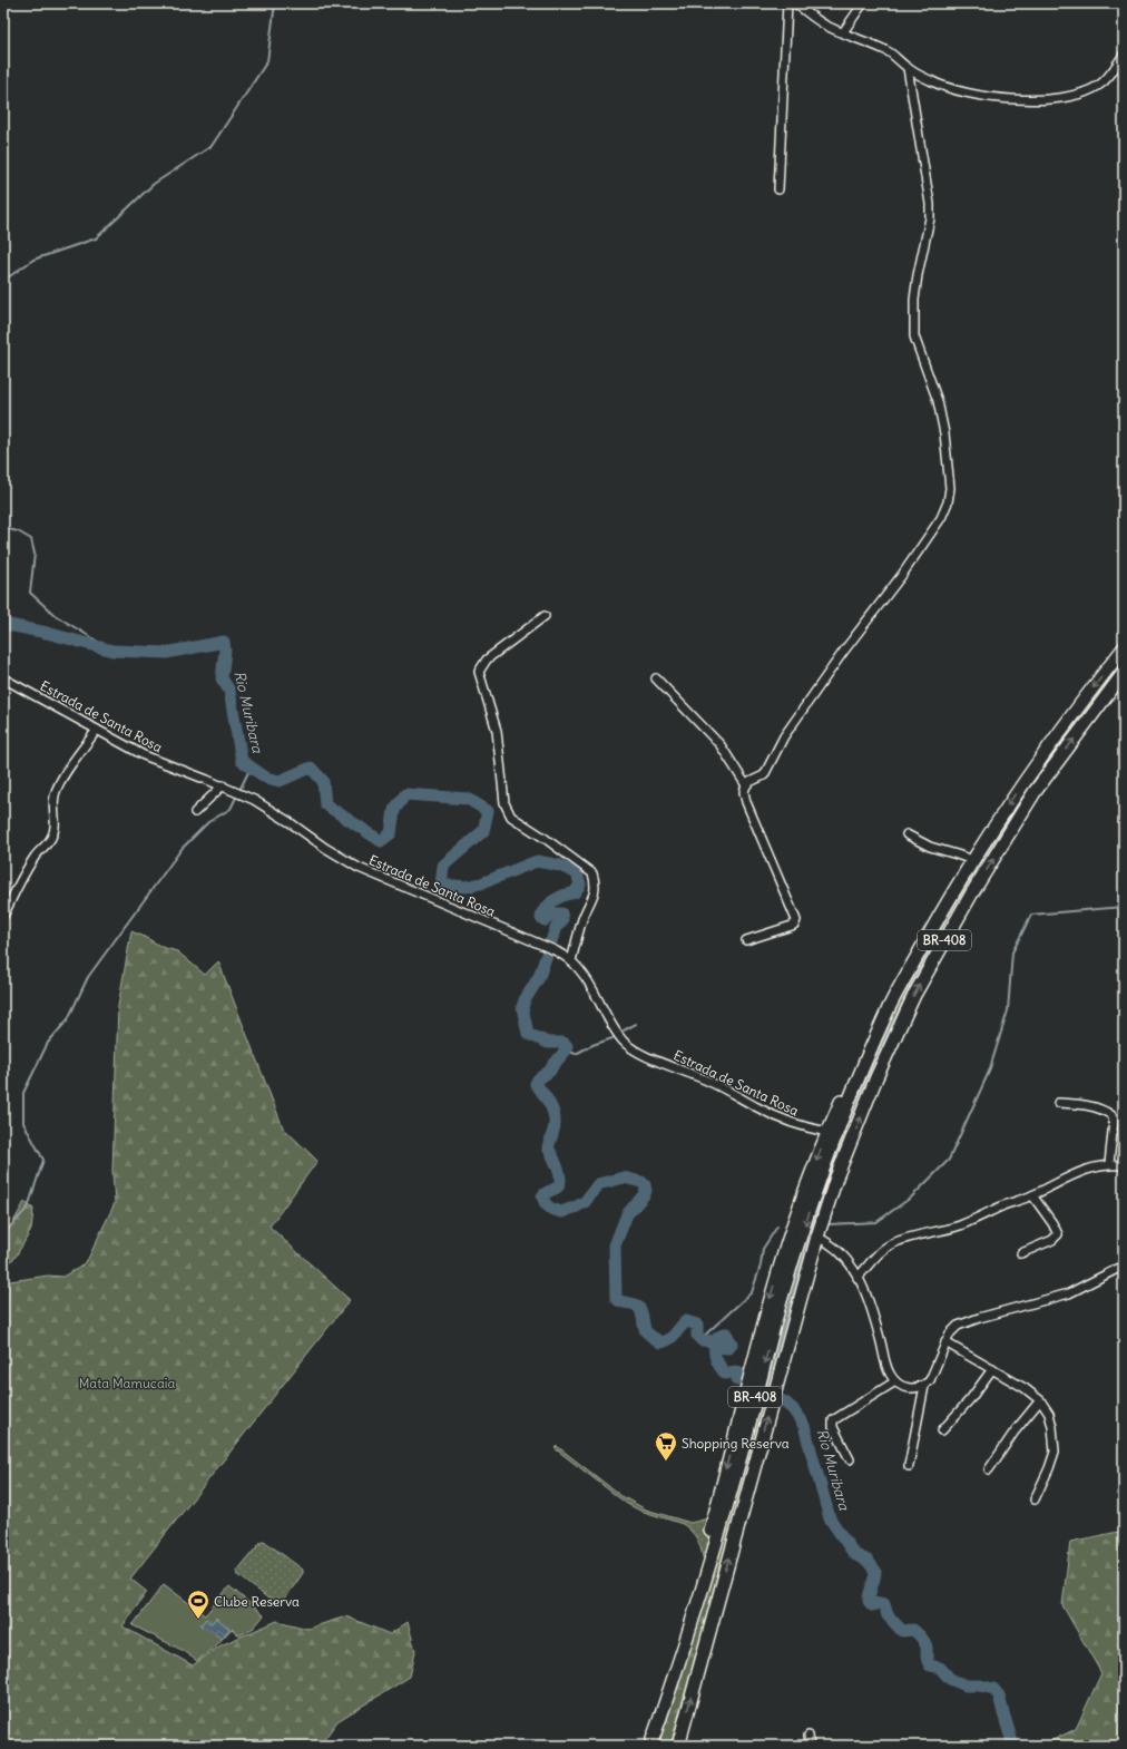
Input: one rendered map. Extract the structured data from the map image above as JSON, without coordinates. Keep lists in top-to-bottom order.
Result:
{
  "streets": {
    "highway": ["BR-408"],
    "street": ["Estrada de Santa Rosa"]
  },
  "water": ["Rio Muribara"],
  "parks": ["Mata Mamucaia"],
  "places": {
    "supermarket": ["Shopping Reserva"],
    "sports": ["Clube Reserva"]
  }
}
